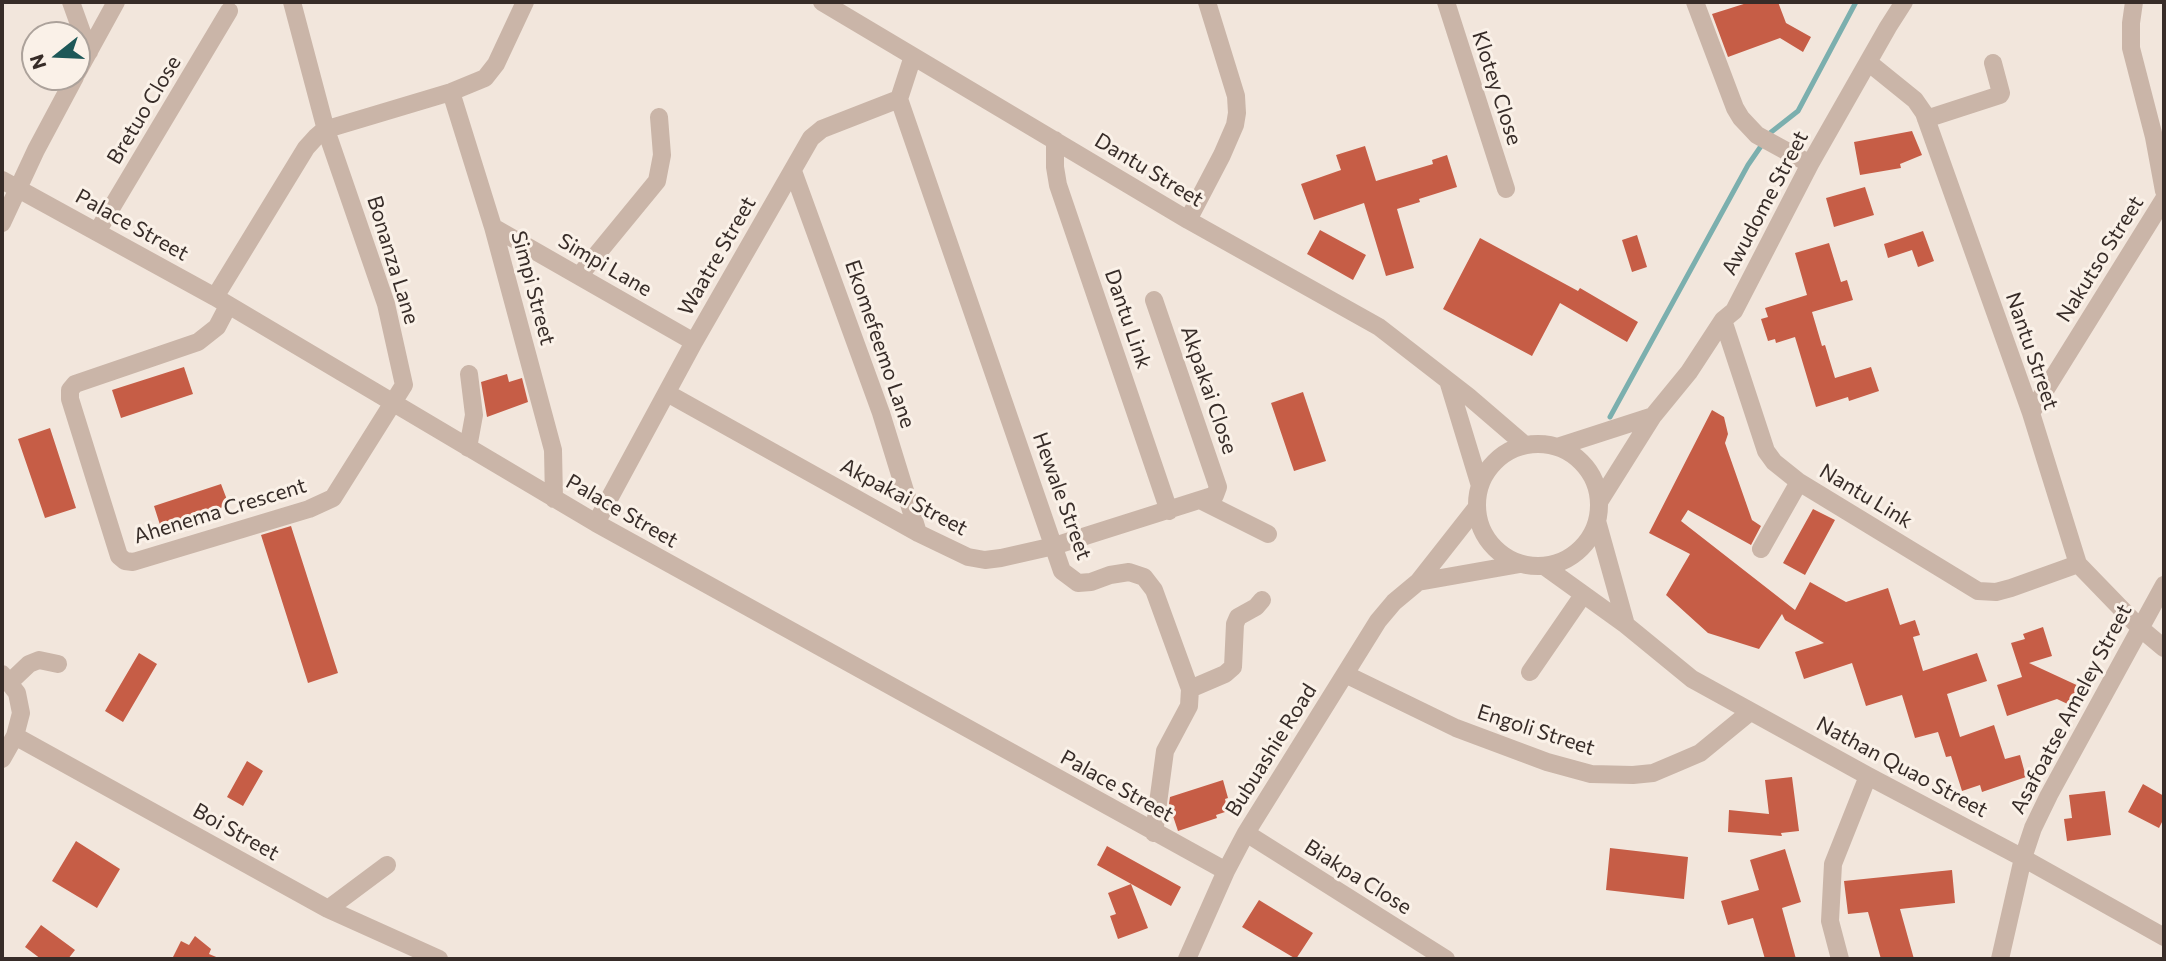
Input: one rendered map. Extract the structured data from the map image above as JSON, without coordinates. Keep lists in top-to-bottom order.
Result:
{
  "streets": {
    "street": [
      "Klotey Close",
      "Bretuo Close",
      "Dantu Street",
      "Awudome Street",
      "Palace Street",
      "Waatre Street",
      "Nakutso Street",
      "Bonanza Lane",
      "Simpi Lane",
      "Simpi Street",
      "Dantu Link",
      "Ekomefeemo Lane",
      "Nantu Street",
      "Akpakai Close",
      "Hewale Street",
      "Nantu Link",
      "Akpakai Street",
      "Ahenema Crescent",
      "Asafoatse Ameley Street",
      "Engoli Street",
      "Bubuashie Road",
      "Nathan Quao Street",
      "Boi Street",
      "Biakpa Close"
    ]
  },
  "crossings": [
    ["Bretuo Close", "Palace Street"],
    ["Dantu Street", "Awudome Street"],
    ["Dantu Street", "Dantu Link"],
    ["Dantu Street", "Bubuashie Road"],
    ["Dantu Street", "Nathan Quao Street"],
    ["Awudome Street", "Nantu Street"],
    ["Awudome Street", "Nantu Link"],
    ["Awudome Street", "Bubuashie Road"],
    ["Awudome Street", "Nathan Quao Street"],
    ["Palace Street", "Waatre Street"],
    ["Palace Street", "Bonanza Lane"],
    ["Palace Street", "Simpi Street"],
    ["Palace Street", "Ahenema Crescent"],
    ["Palace Street", "Bubuashie Road"],
    ["Waatre Street", "Simpi Lane"],
    ["Waatre Street", "Ekomefeemo Lane"],
    ["Waatre Street", "Hewale Street"],
    ["Waatre Street", "Akpakai Street"],
    ["Nakutso Street", "Nantu Street"],
    ["Bonanza Lane", "Ahenema Crescent"],
    ["Simpi Lane", "Simpi Street"],
    ["Dantu Link", "Akpakai Street"],
    ["Ekomefeemo Lane", "Akpakai Street"],
    ["Nantu Street", "Nantu Link"],
    ["Nantu Street", "Asafoatse Ameley Street"],
    ["Akpakai Close", "Akpakai Street"],
    ["Hewale Street", "Akpakai Street"],
    ["Asafoatse Ameley Street", "Nathan Quao Street"],
    ["Engoli Street", "Bubuashie Road"],
    ["Engoli Street", "Nathan Quao Street"],
    ["Bubuashie Road", "Nathan Quao Street"],
    ["Bubuashie Road", "Biakpa Close"]
  ],
  "north": "left"
}
